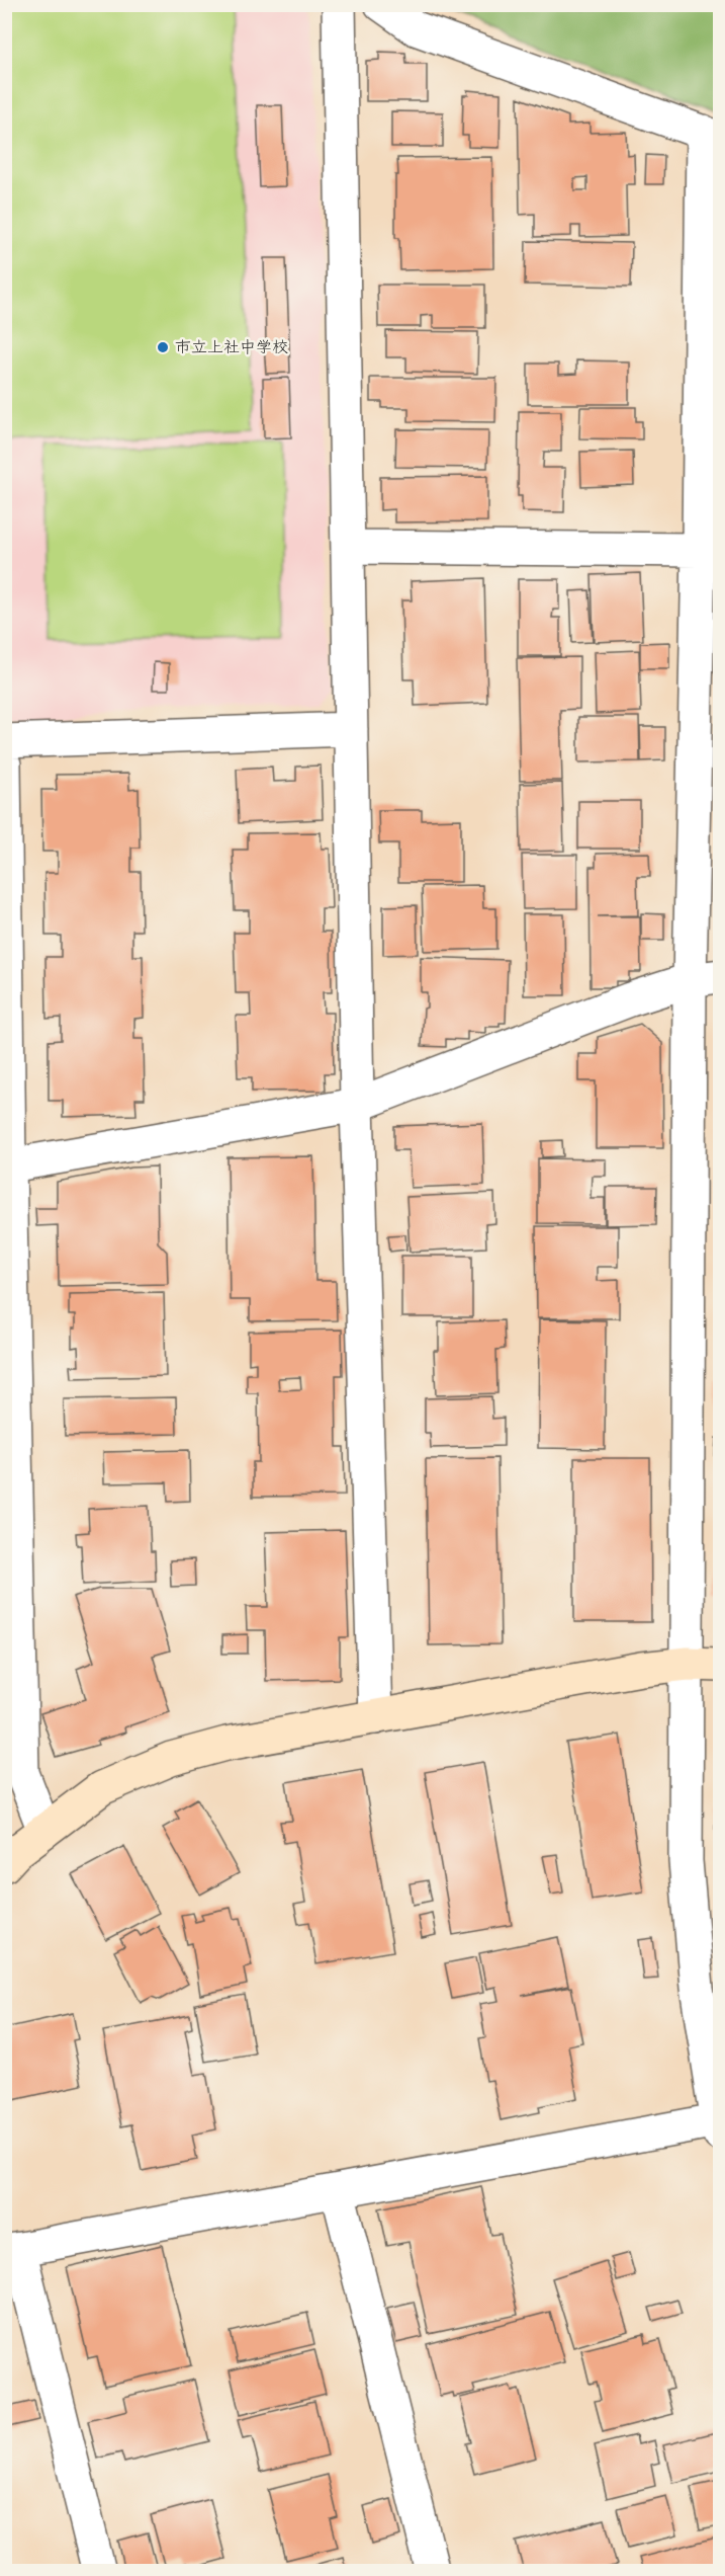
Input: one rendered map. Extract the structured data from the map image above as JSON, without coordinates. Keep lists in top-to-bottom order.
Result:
{
  "places": ["市立上社中学校"]
}
